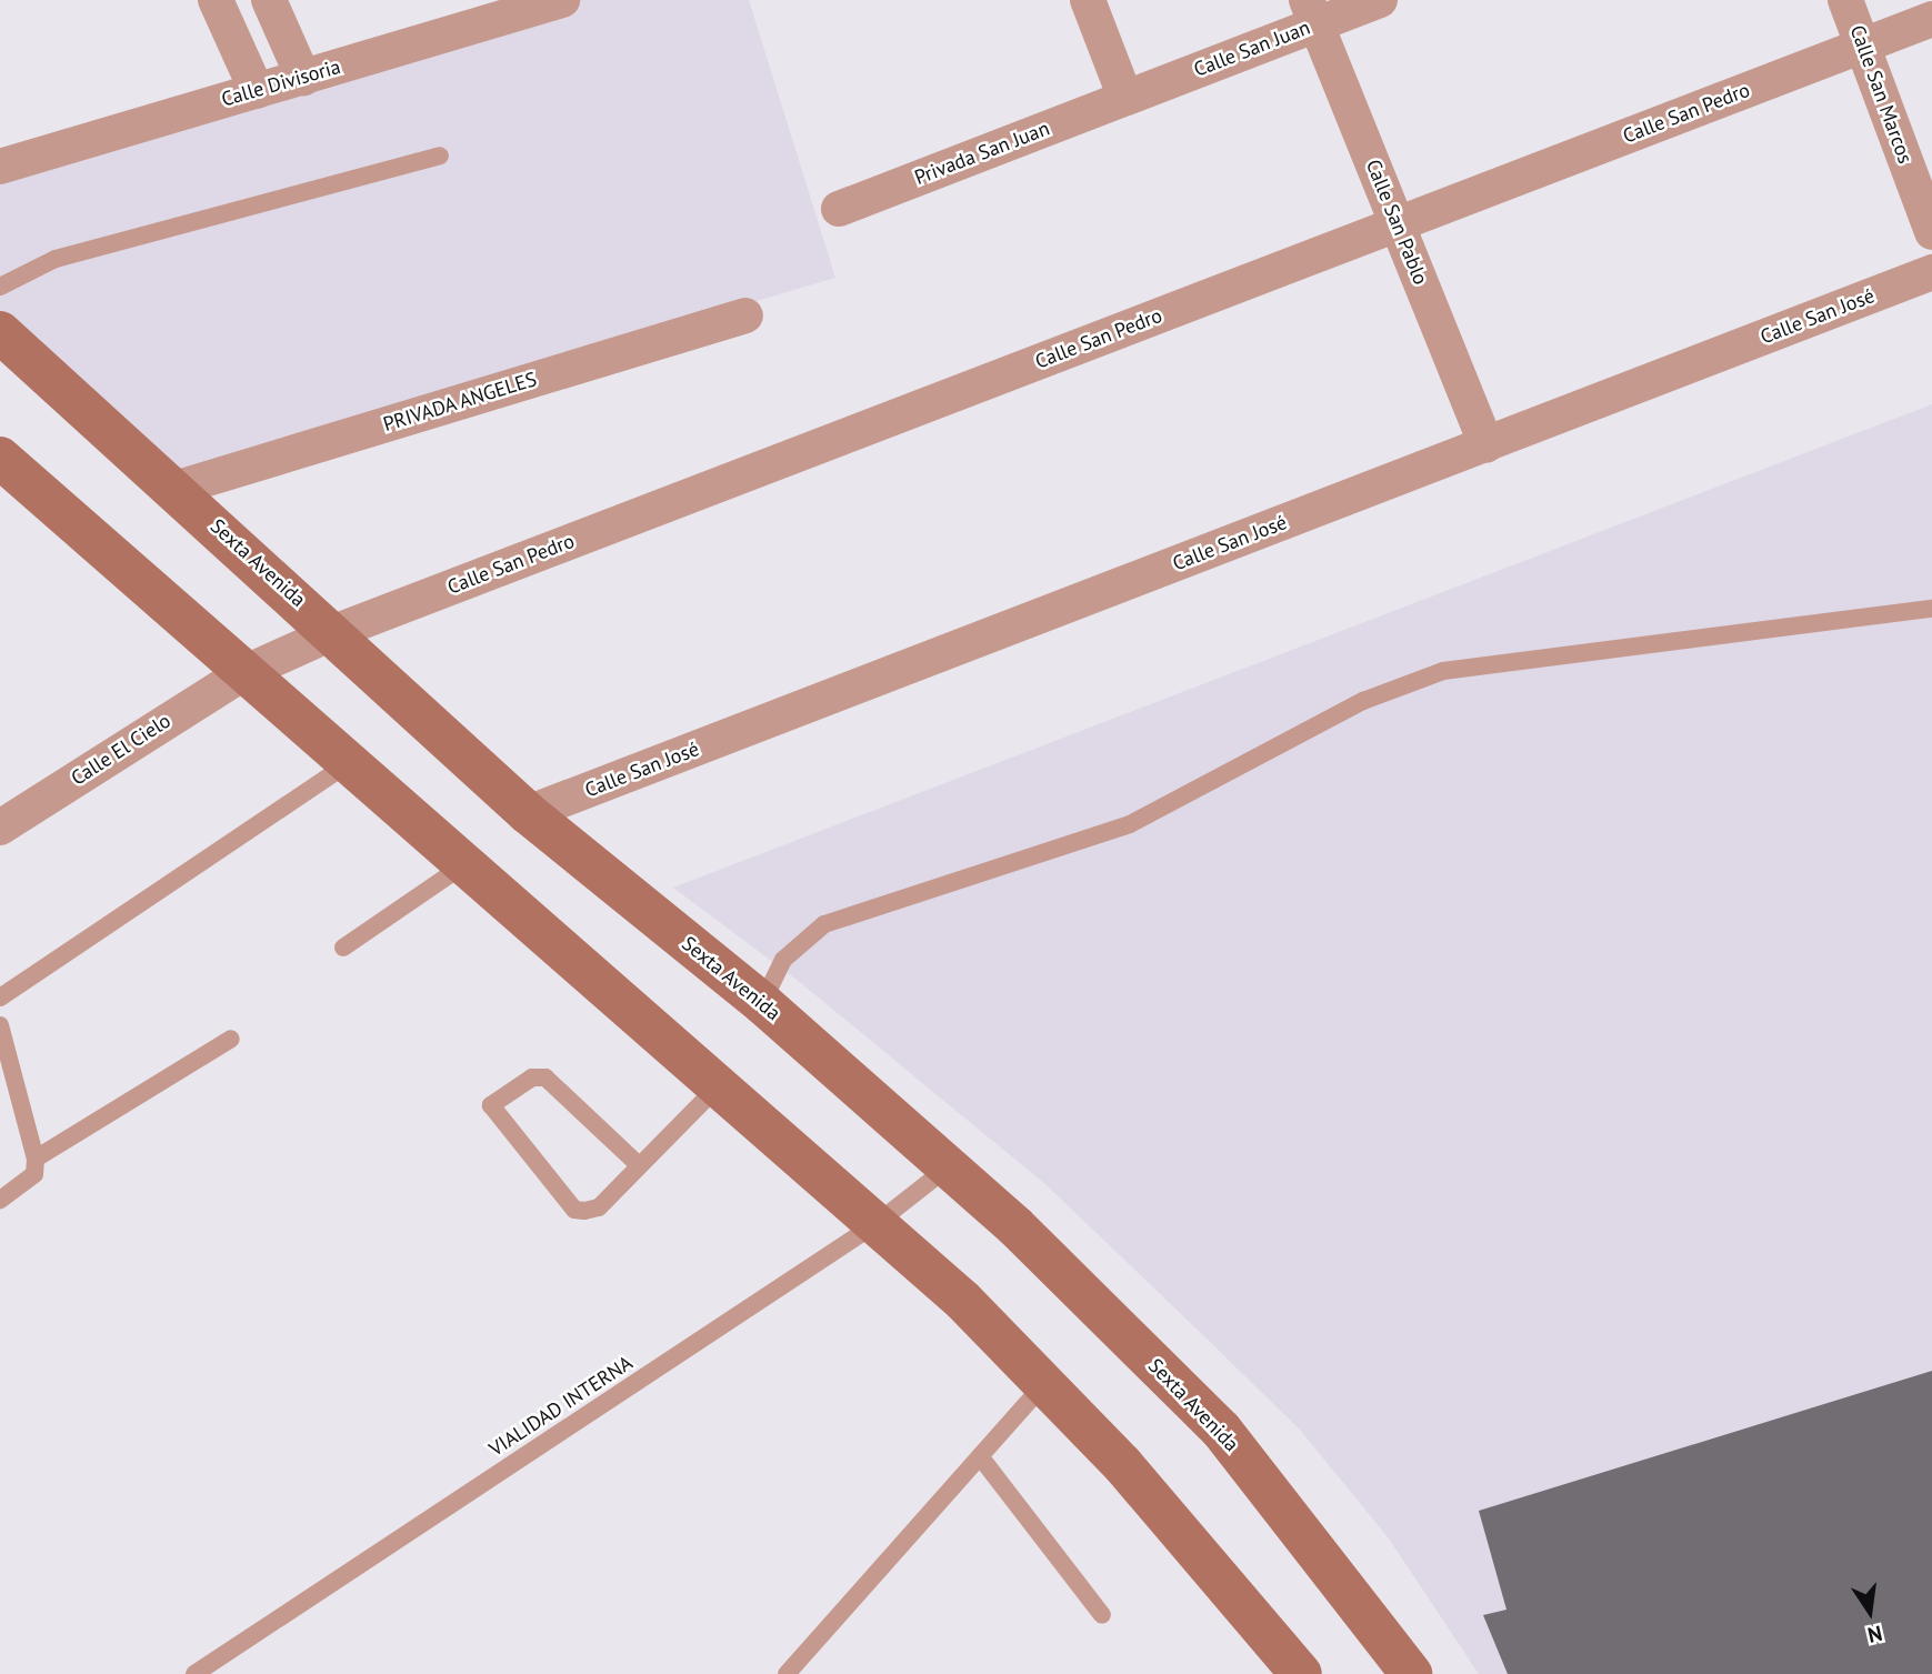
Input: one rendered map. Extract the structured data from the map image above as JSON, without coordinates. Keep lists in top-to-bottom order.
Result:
{
  "streets": {
    "main road": ["Sexta Avenida"],
    "street": [
      "Calle San Juan",
      "Calle Divisoria",
      "Calle San Marcos",
      "Calle San Pedro",
      "Privada San Juan",
      "Calle San Pablo",
      "Calle San José",
      "PRIVADA ANGELES",
      "Calle El Cielo"
    ],
    "lane": ["VIALIDAD INTERNA"]
  },
  "crossings": [
    ["Calle San Juan", "Privada San Juan"],
    ["Calle San Juan", "Calle San Pablo"],
    ["Calle San Marcos", "Calle San Pedro"],
    ["Calle San Pedro", "Calle San Pablo"],
    ["Calle San Pedro", "Sexta Avenida"],
    ["Calle San Pedro", "Calle El Cielo"],
    ["Calle San Pablo", "Calle San José"],
    ["Calle San José", "Sexta Avenida"],
    ["PRIVADA ANGELES", "Sexta Avenida"],
    ["Sexta Avenida", "VIALIDAD INTERNA"]
  ],
  "north": "bottom"
}
